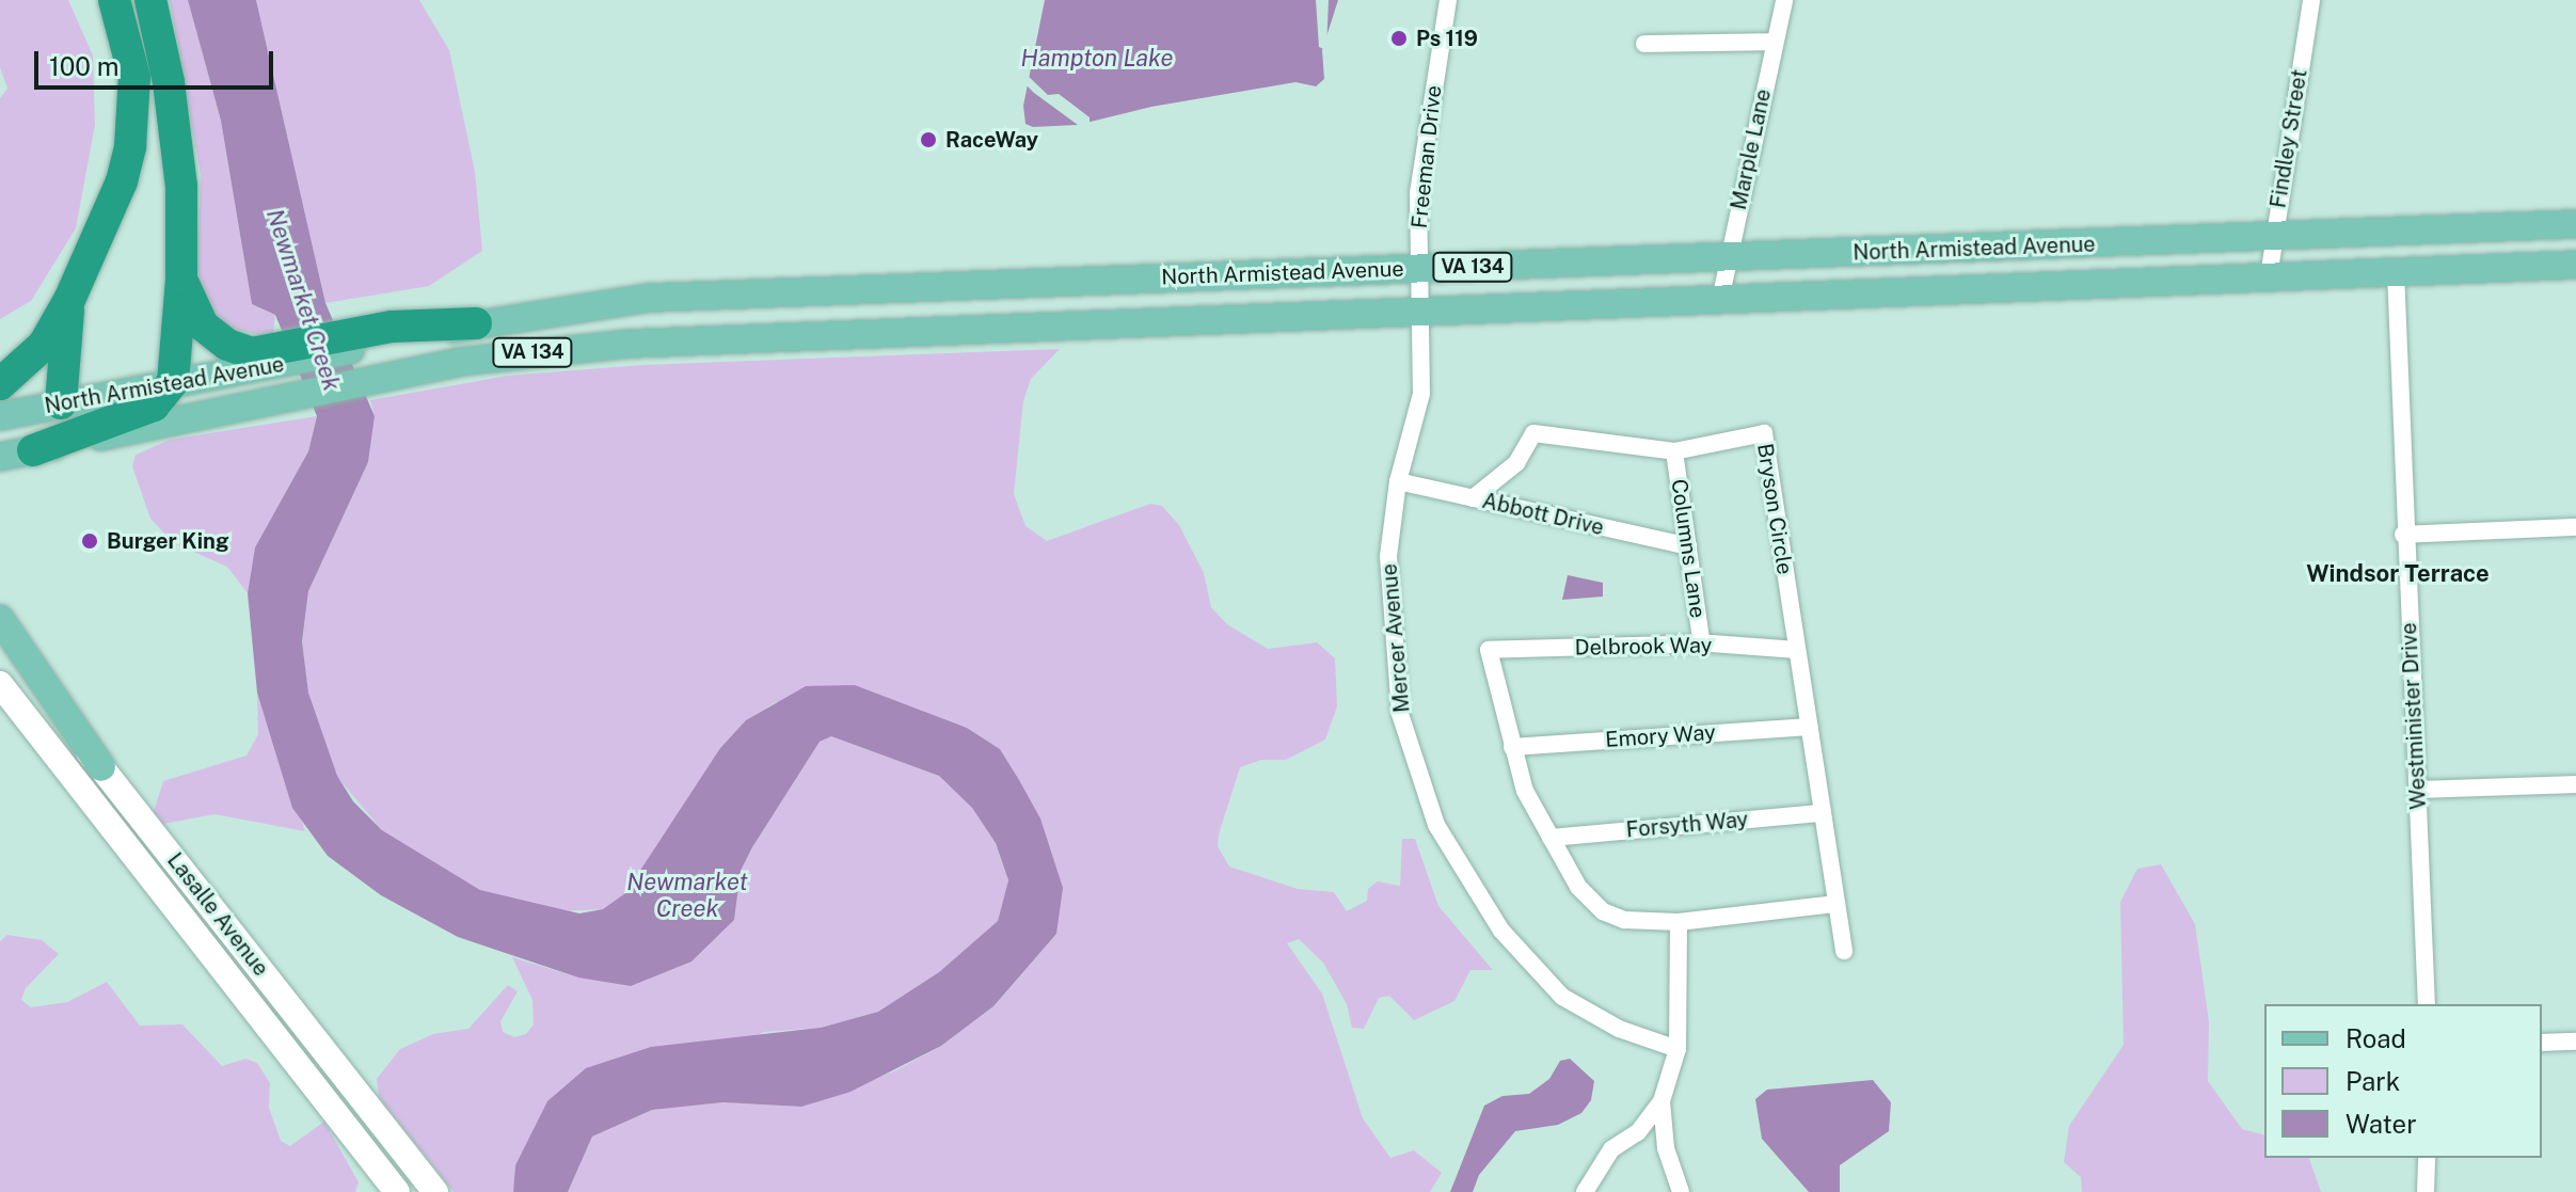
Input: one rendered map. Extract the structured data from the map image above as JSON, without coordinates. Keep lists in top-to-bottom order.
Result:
{
  "streets": {
    "main road": ["North Armistead Avenue", "VA 134", "Lasalle Avenue"],
    "street": [
      "Findley Street",
      "Marple Lane",
      "Freeman Drive",
      "Bryson Circle",
      "Abbott Drive",
      "Columns Lane",
      "Mercer Avenue",
      "Delbrook Way",
      "Westminister Drive",
      "Emory Way",
      "Forsyth Way"
    ]
  },
  "crossings": [
    ["Findley Street", "North Armistead Avenue"],
    ["Marple Lane", "North Armistead Avenue"],
    ["Freeman Drive", "North Armistead Avenue"],
    ["Freeman Drive", "Mercer Avenue"],
    ["North Armistead Avenue", "Mercer Avenue"],
    ["North Armistead Avenue", "Westminister Drive"],
    ["Bryson Circle", "Abbott Drive"],
    ["Bryson Circle", "Columns Lane"],
    ["Bryson Circle", "Delbrook Way"],
    ["Bryson Circle", "Emory Way"],
    ["Bryson Circle", "Forsyth Way"],
    ["Abbott Drive", "Columns Lane"],
    ["Abbott Drive", "Mercer Avenue"],
    ["Columns Lane", "Delbrook Way"],
    ["Delbrook Way", "Emory Way"]
  ],
  "districts": ["Windsor Terrace"],
  "water": ["Hampton Lake", "Newmarket Creek"],
  "places": ["Ps 119", "RaceWay", "Burger King"],
  "legend": ["Road", "Park", "Water"],
  "scale_bar": "100 m"
}
